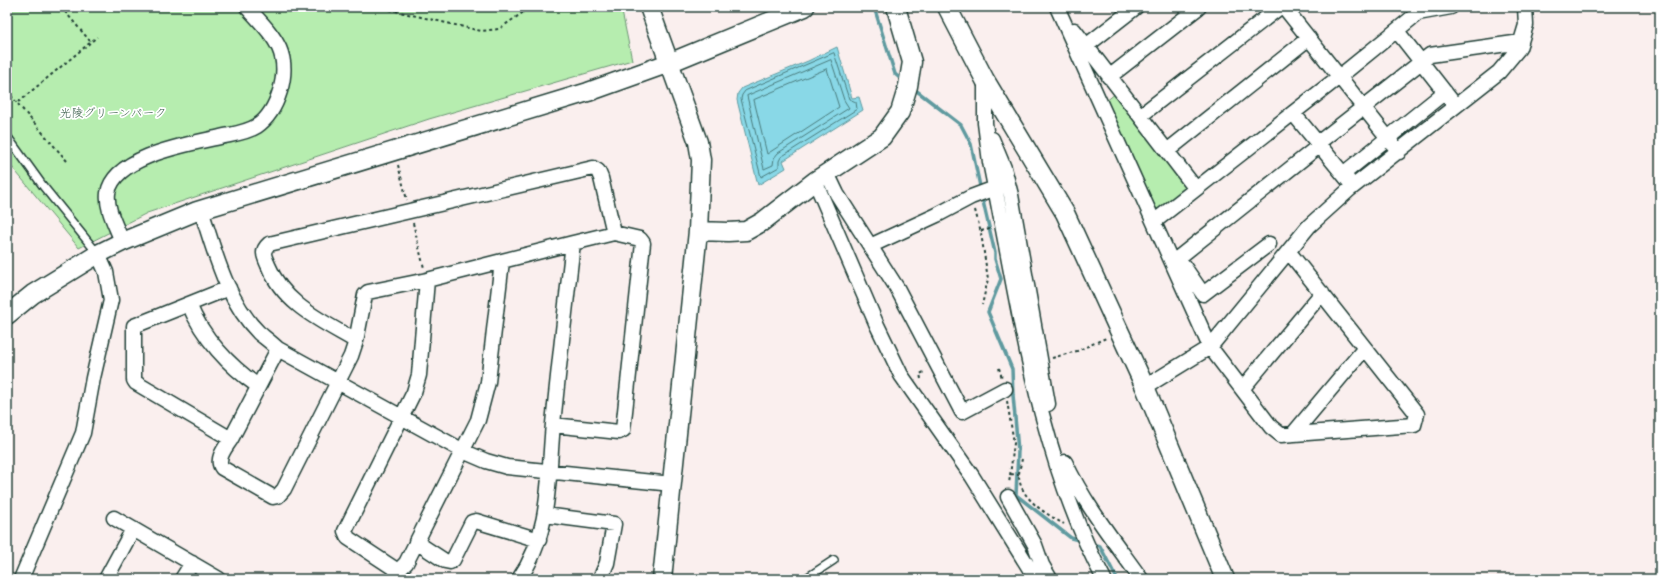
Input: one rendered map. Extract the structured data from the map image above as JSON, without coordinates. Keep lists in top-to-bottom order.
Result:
{
  "parks": ["光陵グリーンパーク"]
}
